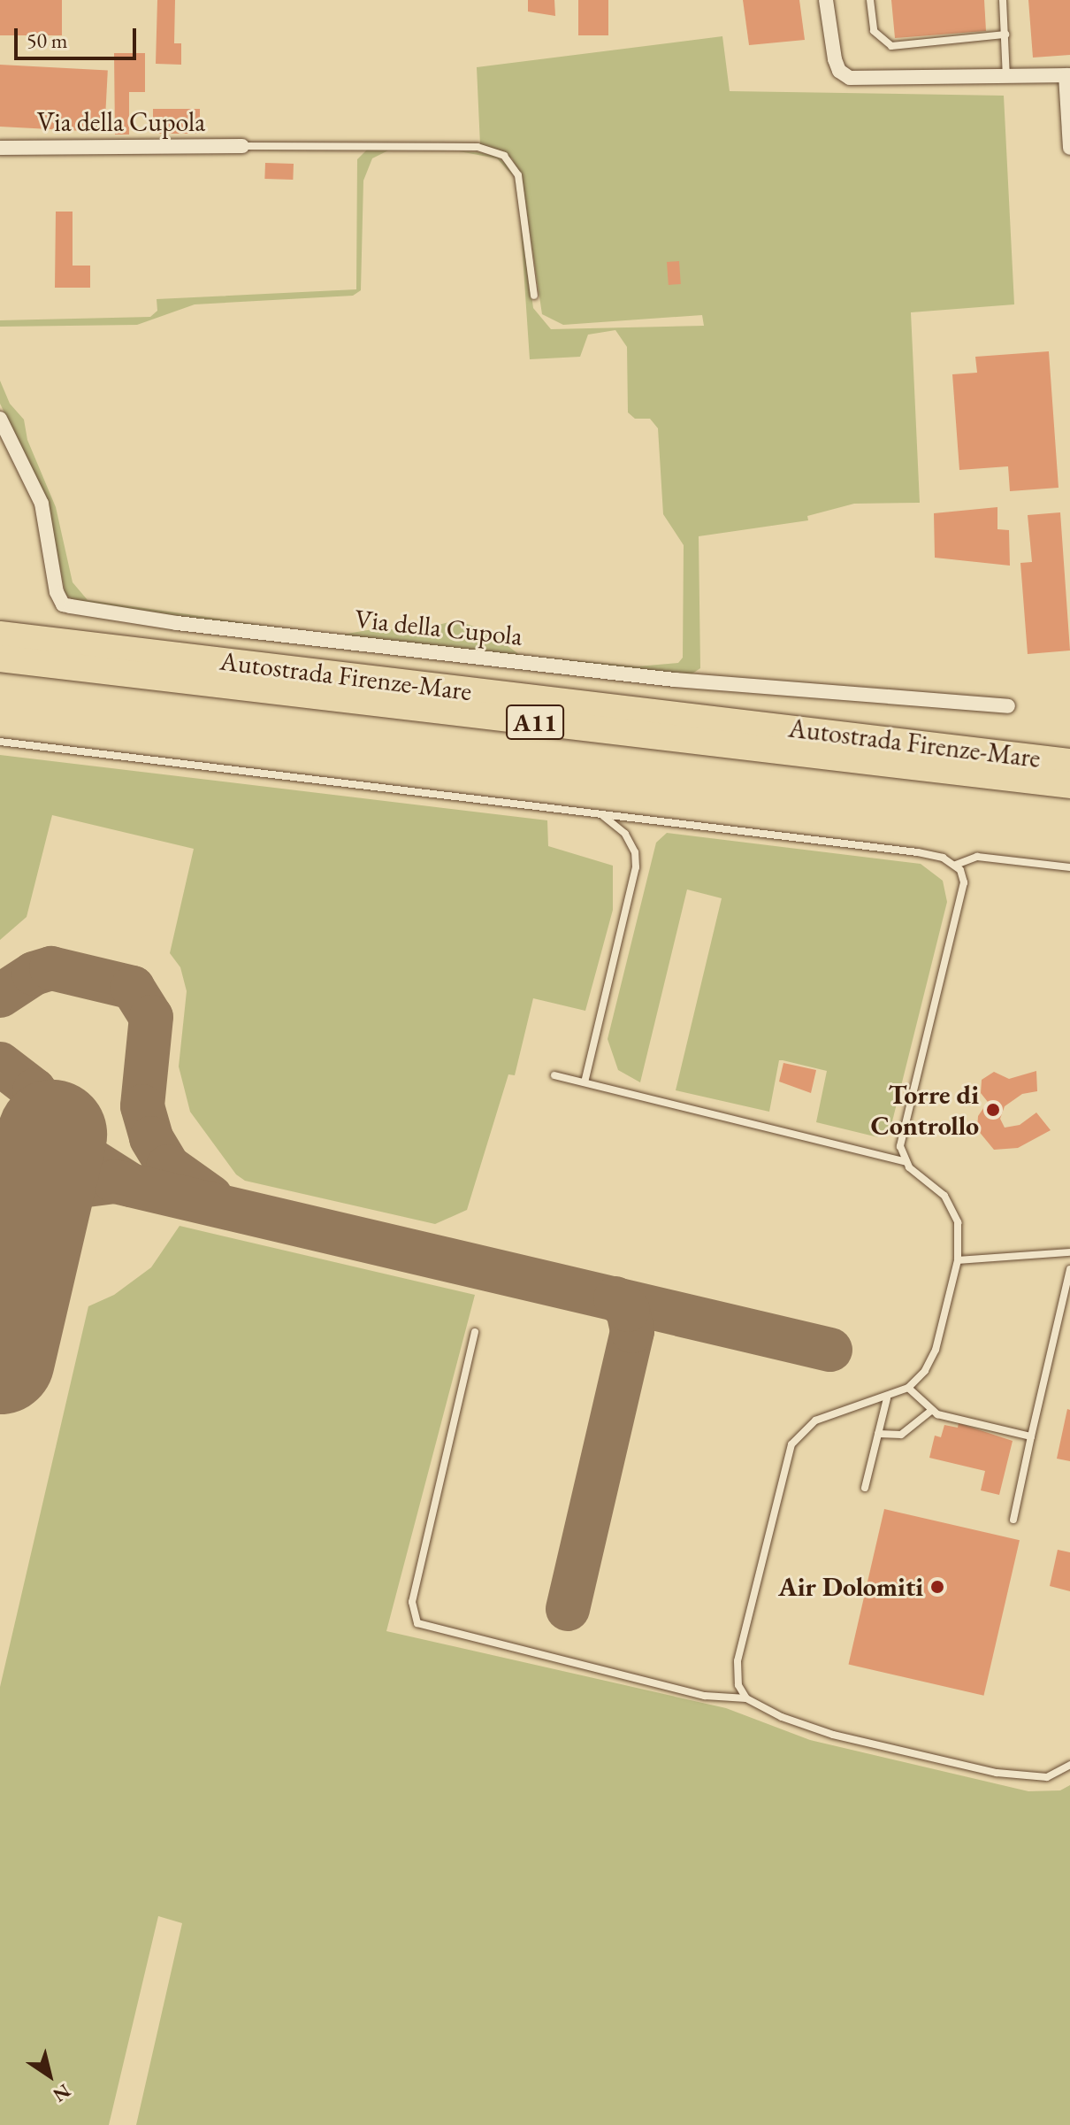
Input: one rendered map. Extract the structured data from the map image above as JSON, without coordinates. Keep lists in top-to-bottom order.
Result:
{
  "streets": {
    "highway": ["Autostrada Firenze-Mare", "A11"],
    "street": ["Via della Cupola"]
  },
  "places": ["Torre di Controllo", "Air Dolomiti"],
  "scale_bar": "50 m",
  "north": "bottom right"
}
